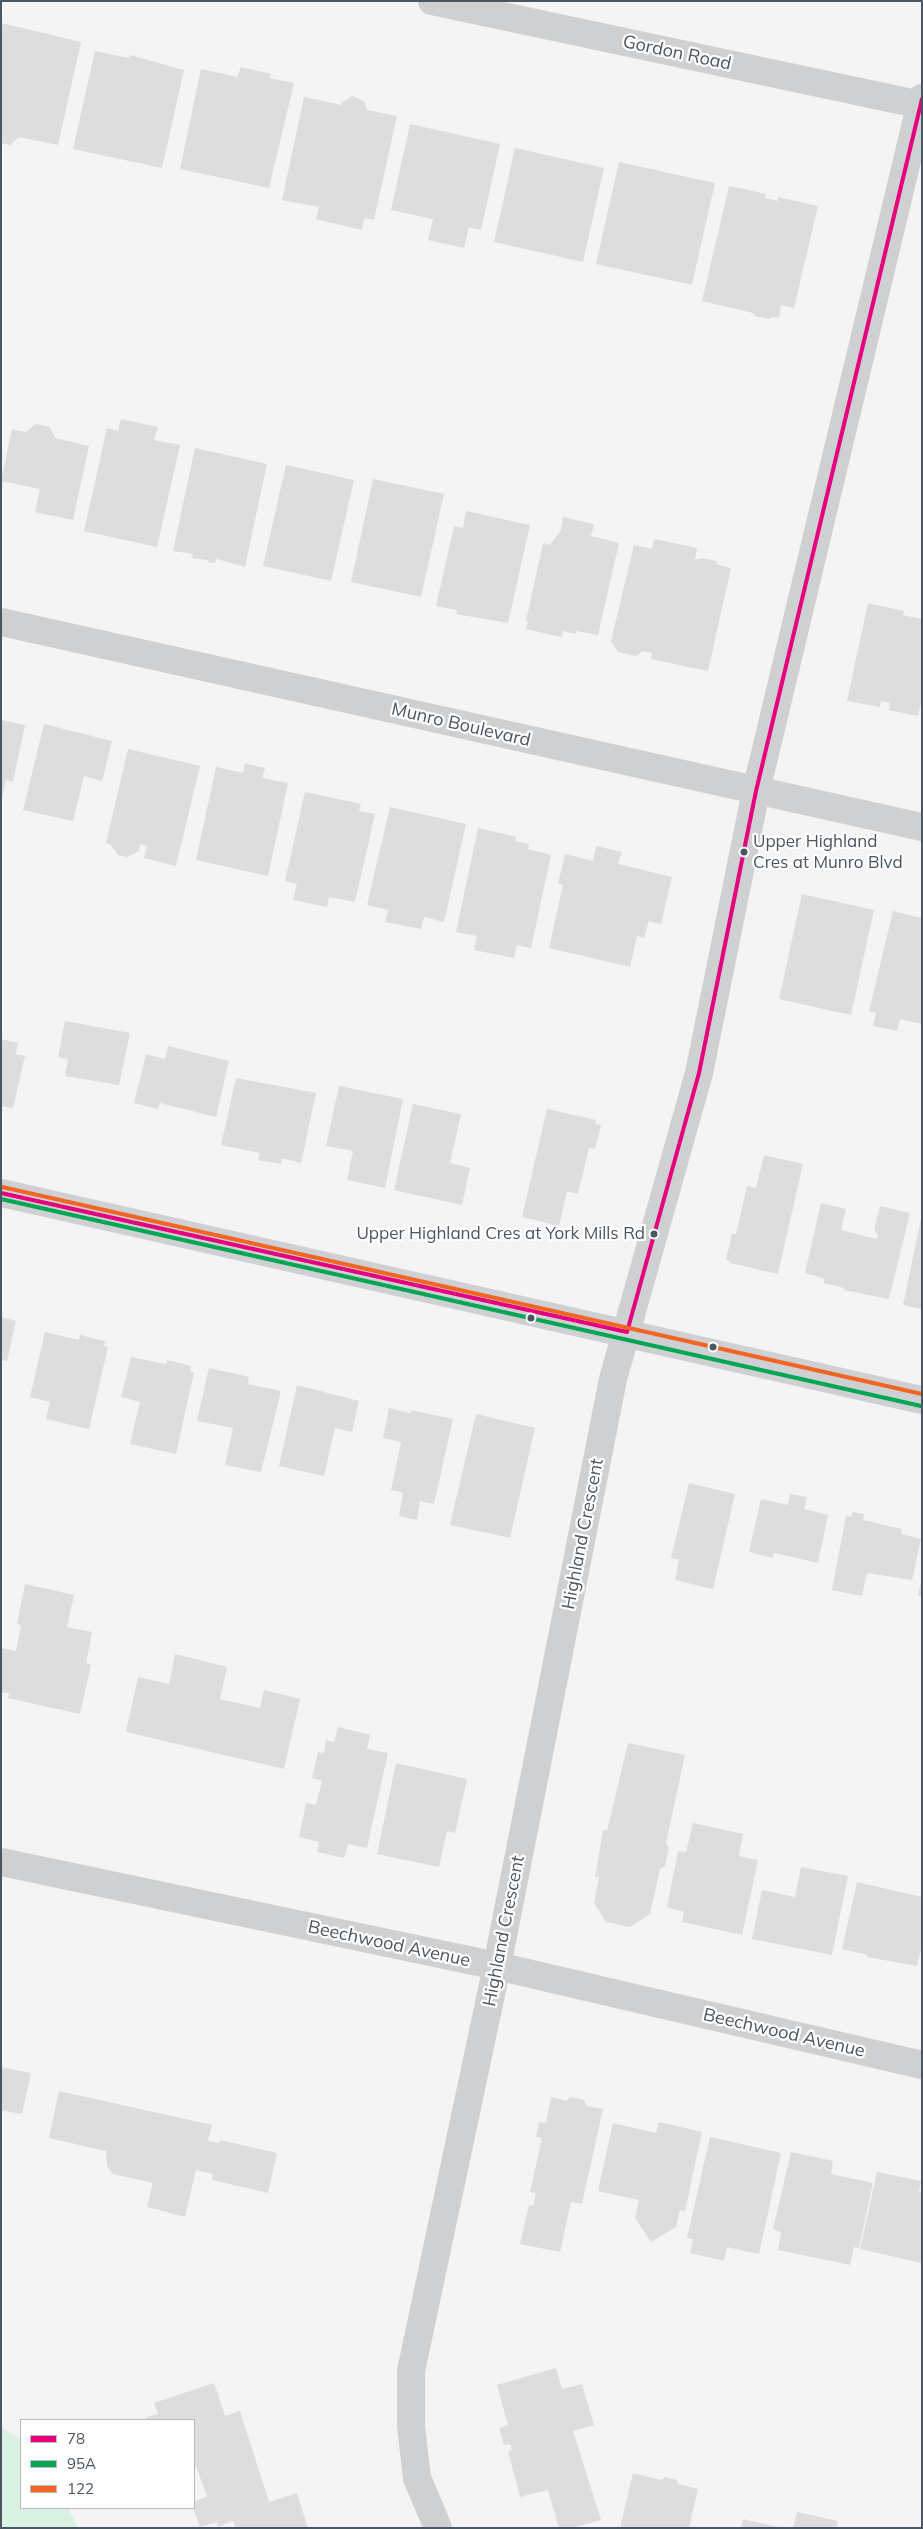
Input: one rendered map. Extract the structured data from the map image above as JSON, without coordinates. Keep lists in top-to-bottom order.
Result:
{
  "streets": {
    "street": [
      "Gordon Road",
      "Munro Boulevard",
      "Highland Crescent",
      "Beechwood Avenue"
    ]
  },
  "crossings": [
    ["Gordon Road", "Highland Crescent"],
    ["Munro Boulevard", "Highland Crescent"],
    ["Highland Crescent", "Beechwood Avenue"]
  ],
  "places": ["Upper Highland Cres at Munro Blvd", "Upper Highland Cres at York Mills Rd"],
  "lines": ["transit line 78", "transit line 122", "transit line 95A"],
  "legend": ["78", "95A", "122"]
}
